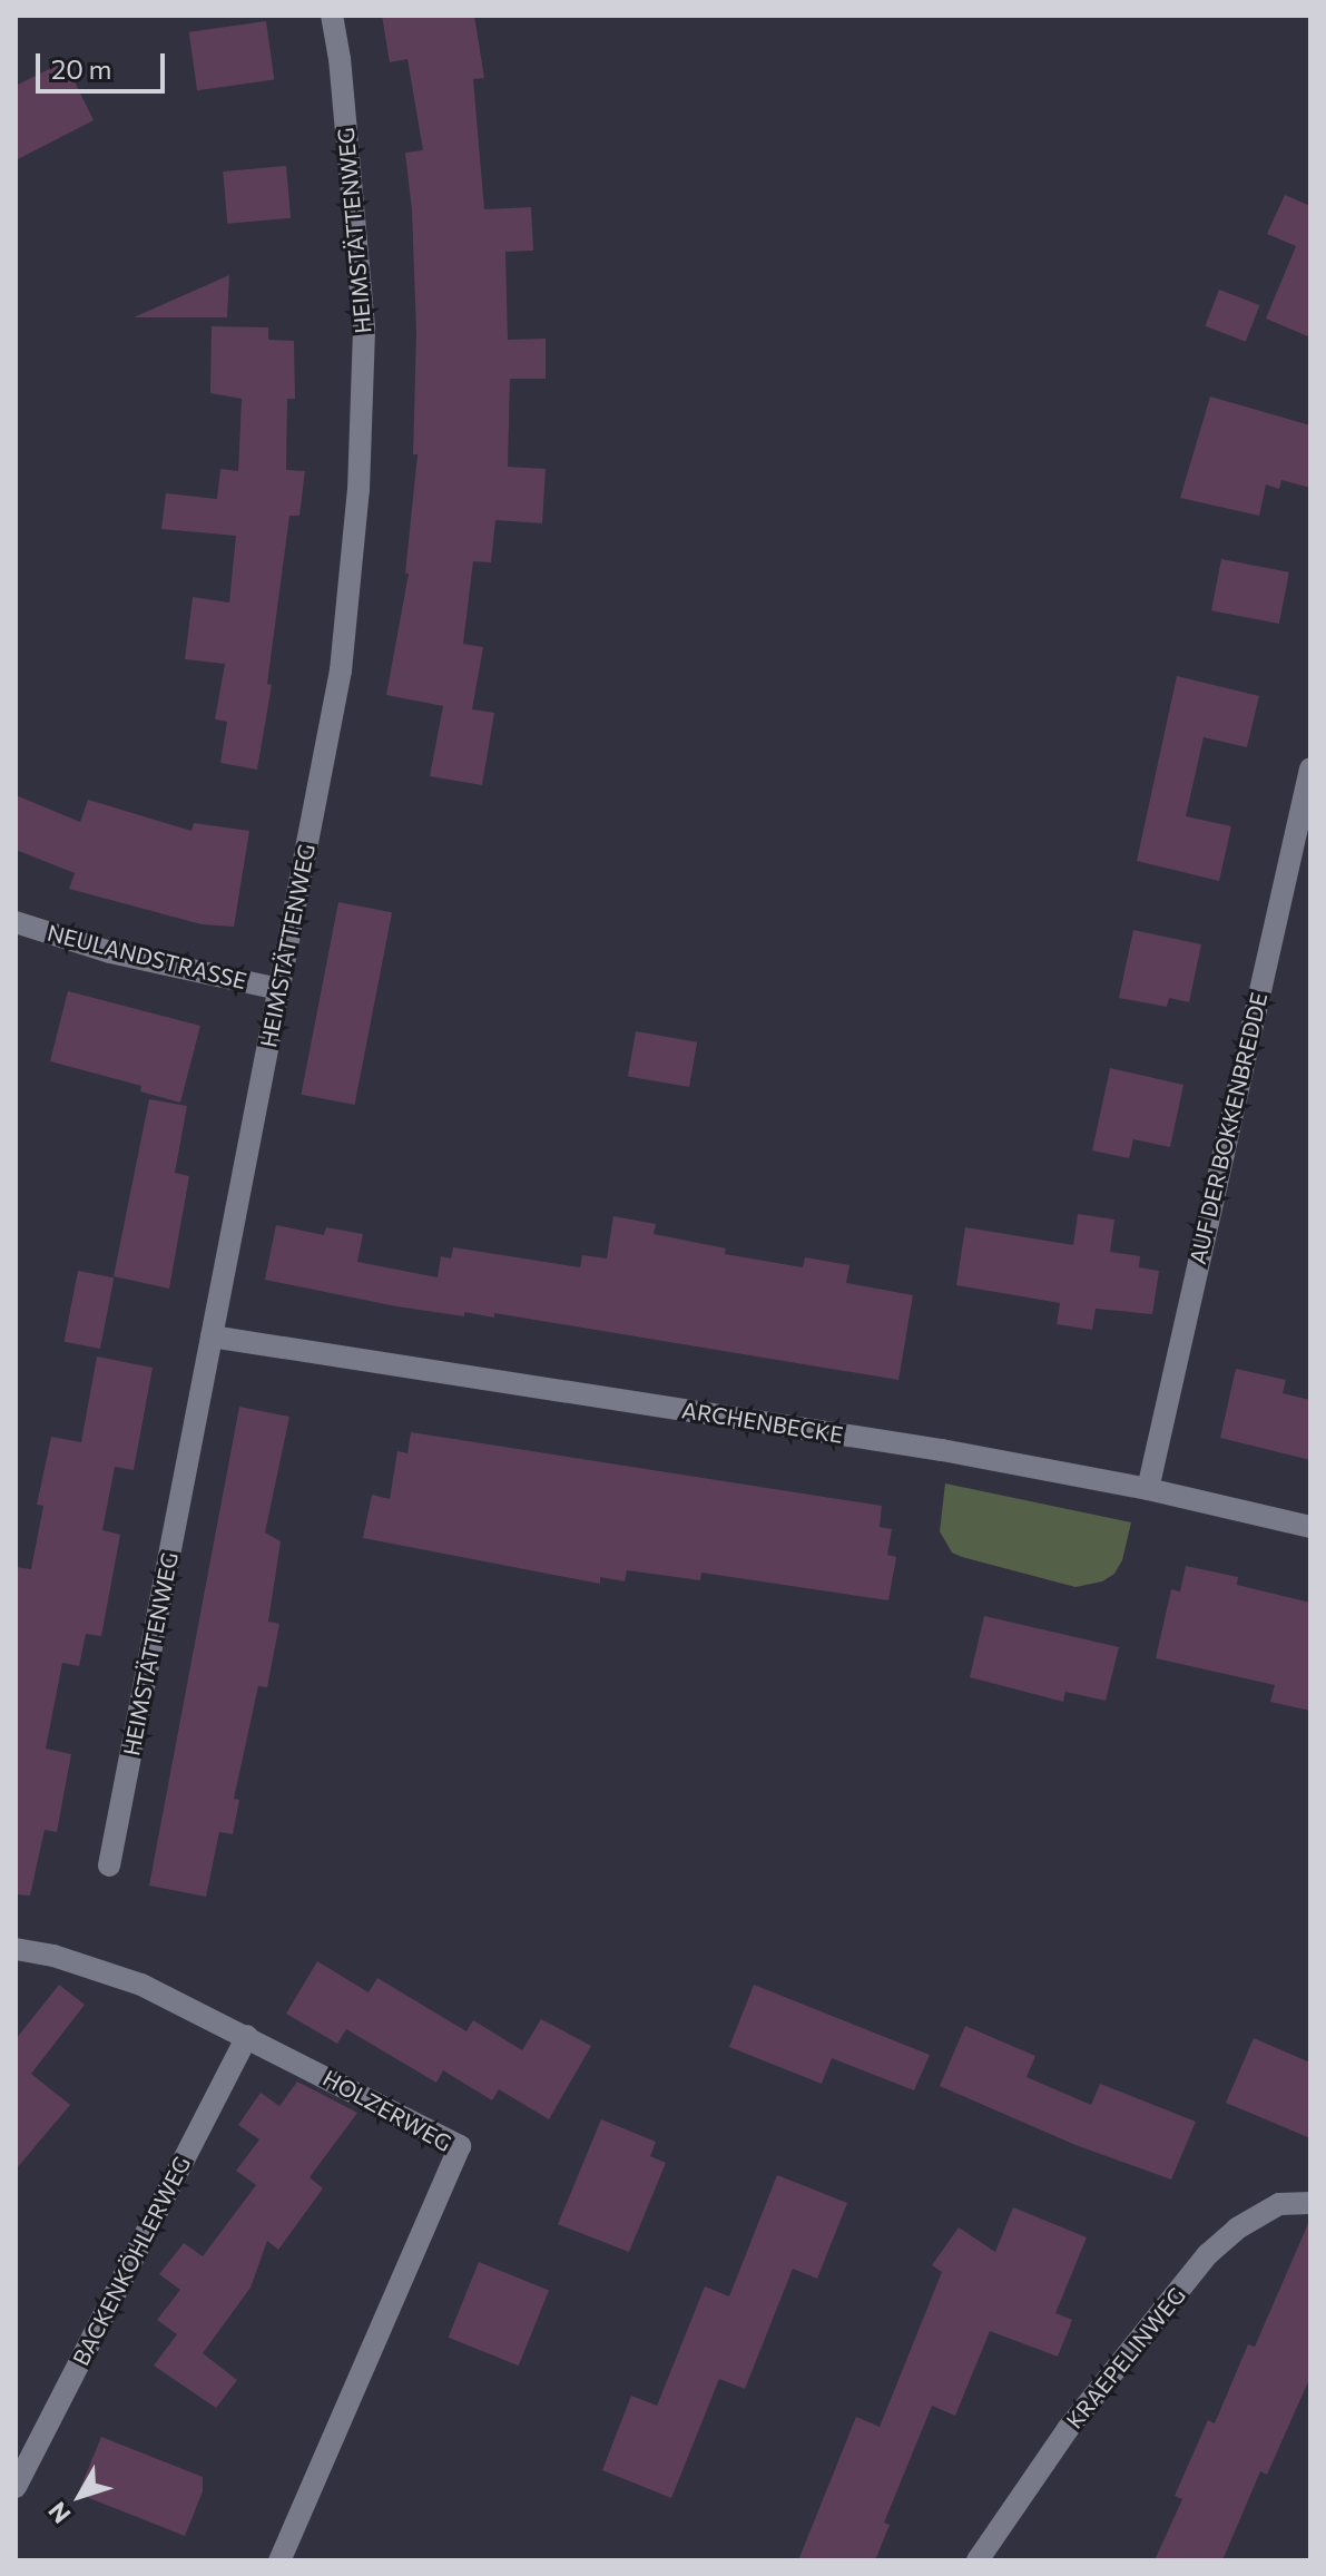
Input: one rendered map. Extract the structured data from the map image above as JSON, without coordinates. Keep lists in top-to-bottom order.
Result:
{
  "streets": {
    "street": [
      "HEIMSTÄTTENWEG",
      "NEULANDSTRASSE",
      "AUF DER BOKKENBREDDE",
      "ARCHENBECKE",
      "HOLZERWEG",
      "BACKENKÖHLERWEG",
      "KRAEPELINWEG"
    ]
  },
  "crossings": [
    ["HEIMSTÄTTENWEG", "NEULANDSTRASSE"],
    ["HEIMSTÄTTENWEG", "ARCHENBECKE"],
    ["AUF DER BOKKENBREDDE", "ARCHENBECKE"],
    ["HOLZERWEG", "BACKENKÖHLERWEG"]
  ],
  "scale_bar": "20 m",
  "north": "bottom left"
}
